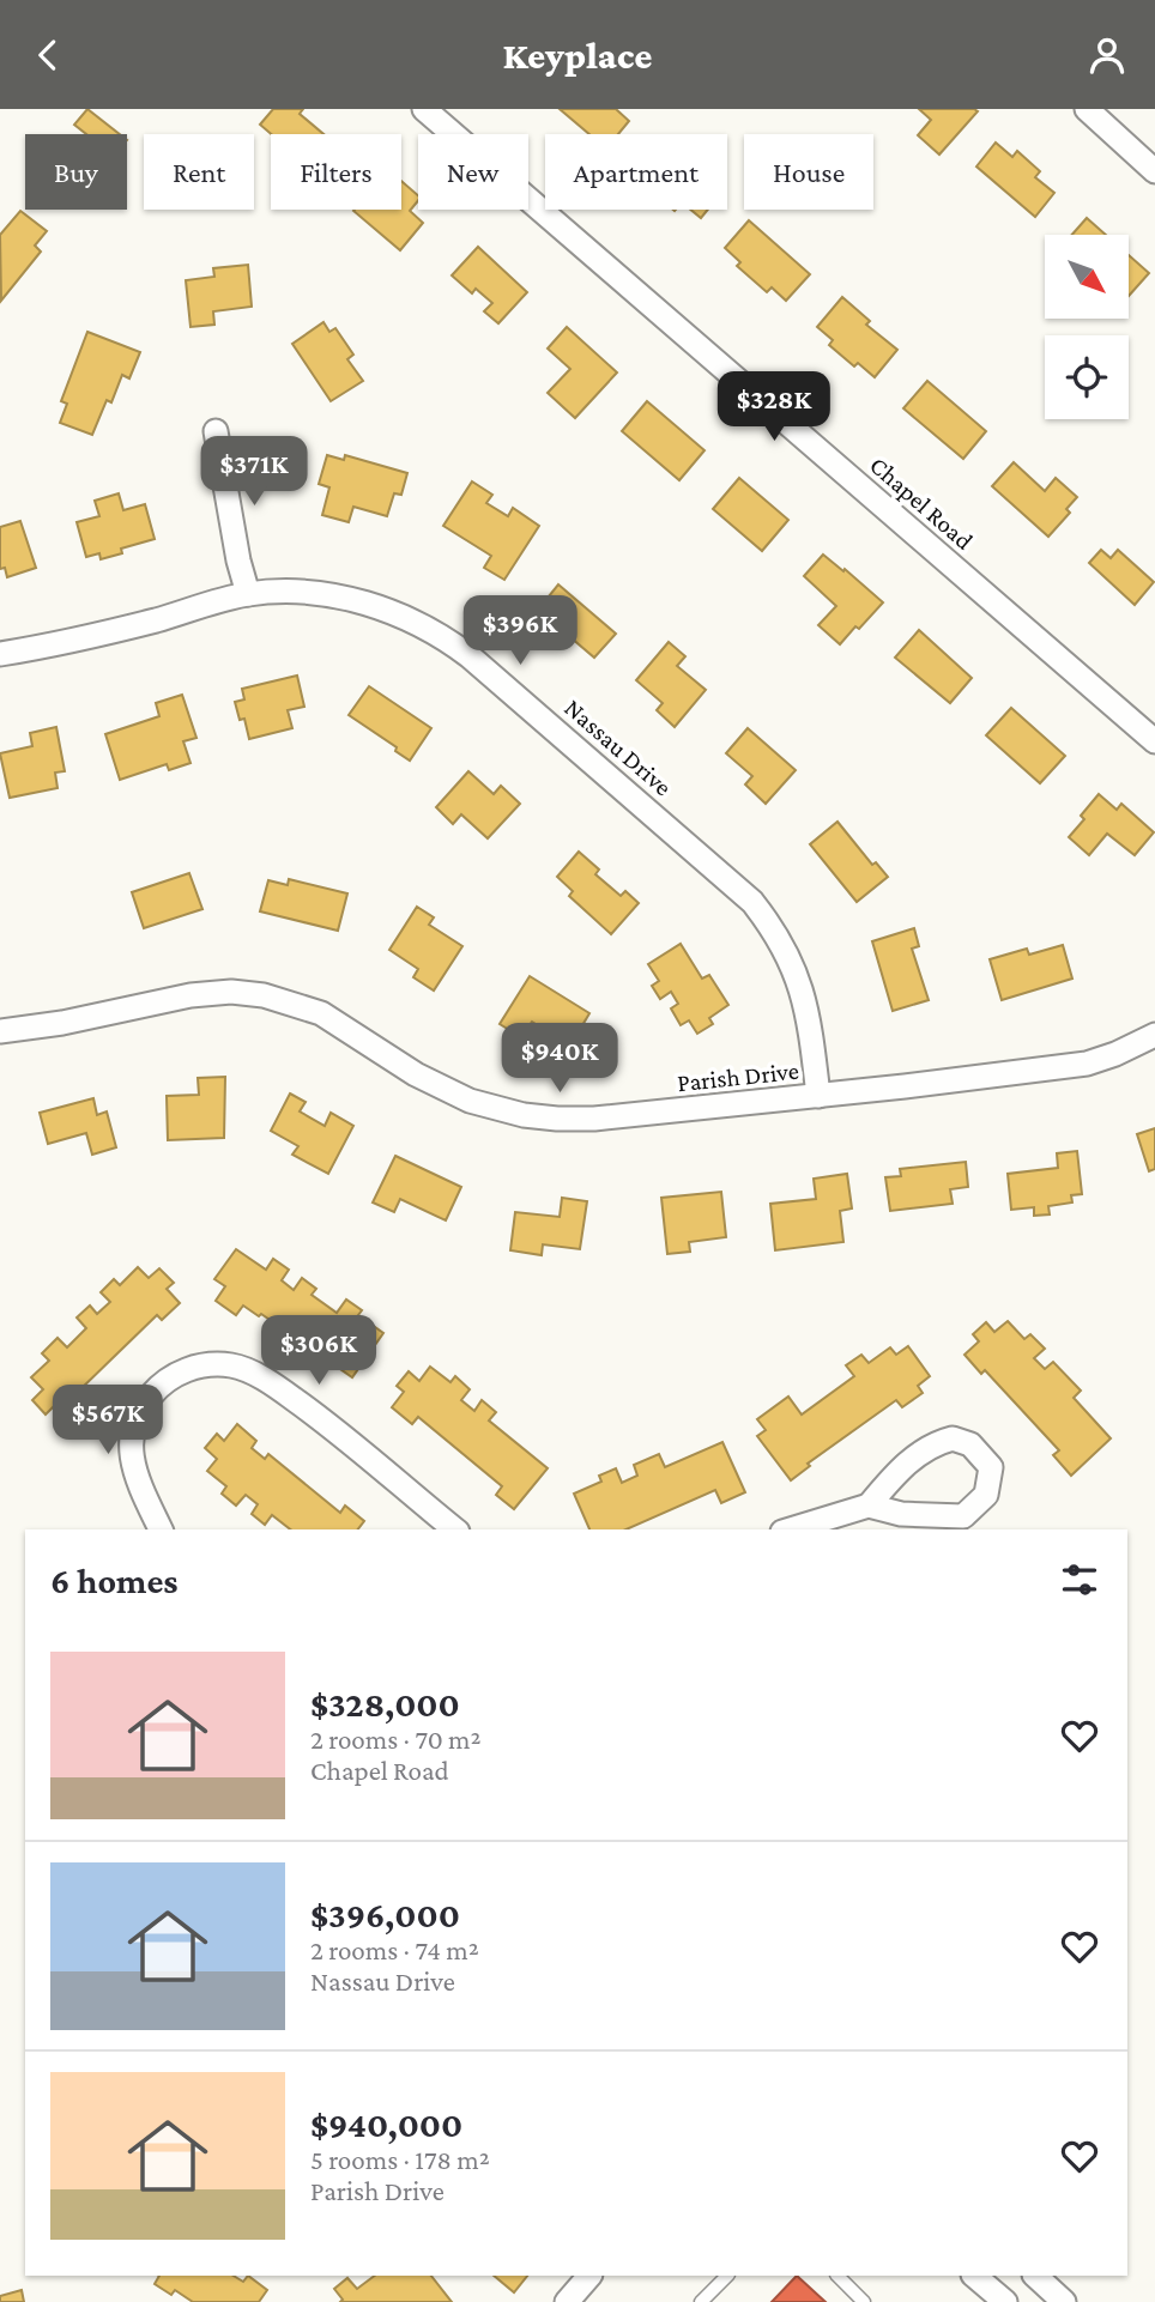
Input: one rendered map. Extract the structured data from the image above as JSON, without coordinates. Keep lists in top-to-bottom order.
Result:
{
  "streets": {
    "street": ["Chapel Road", "Nassau Drive", "Parish Drive"]
  },
  "crossings": [
    ["Nassau Drive", "Parish Drive"]
  ],
  "north": "bottom right",
  "page": {
    "header": "Keyplace",
    "chip": [
      "Buy",
      "Rent",
      "Filters",
      "New",
      "Apartment",
      "House"
    ],
    "price": [
      "$328K",
      "$371K",
      "$396K",
      "$940K",
      "$306K",
      "$567K"
    ],
    "heading": "6 homes",
    "list": [
      {
        "name": "$328,000",
        "note": "2 rooms · 70 m² · Chapel Road"
      },
      {
        "name": "$396,000",
        "note": "2 rooms · 74 m² · Nassau Drive"
      },
      {
        "name": "$940,000",
        "note": "5 rooms · 178 m² · Parish Drive"
      }
    ]
  }
}
